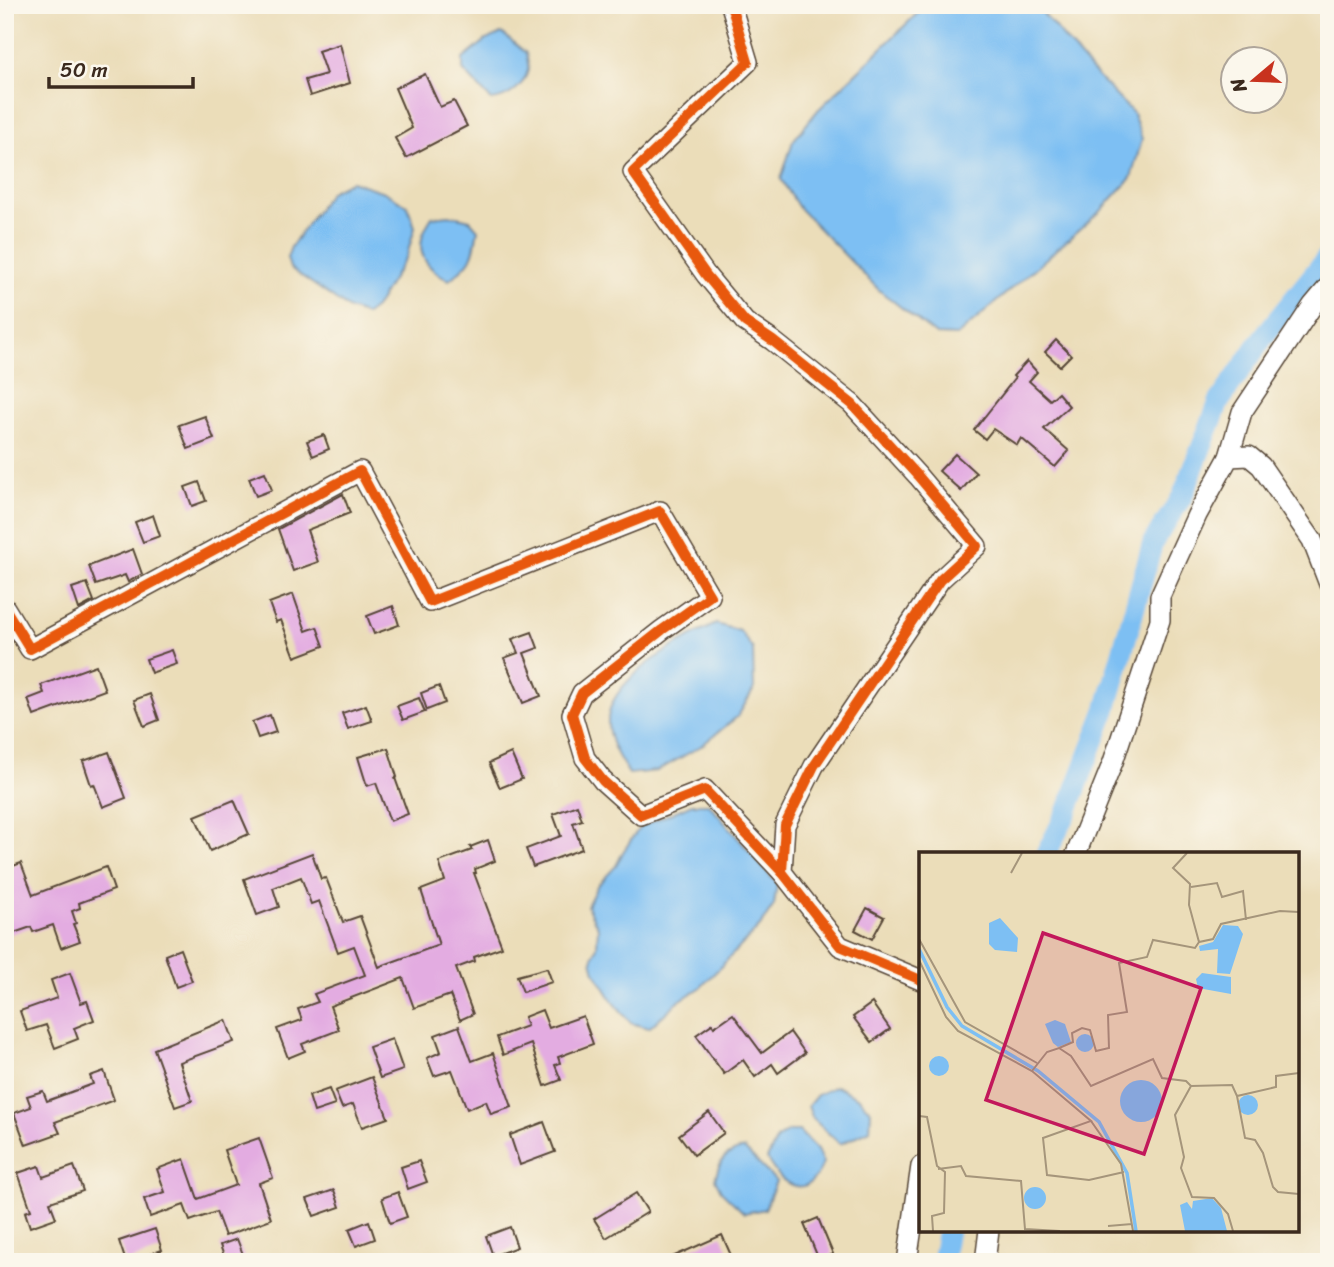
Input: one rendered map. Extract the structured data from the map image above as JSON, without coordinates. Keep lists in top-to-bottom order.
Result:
{
  "scale_bar": "50 m",
  "north": "left"
}
